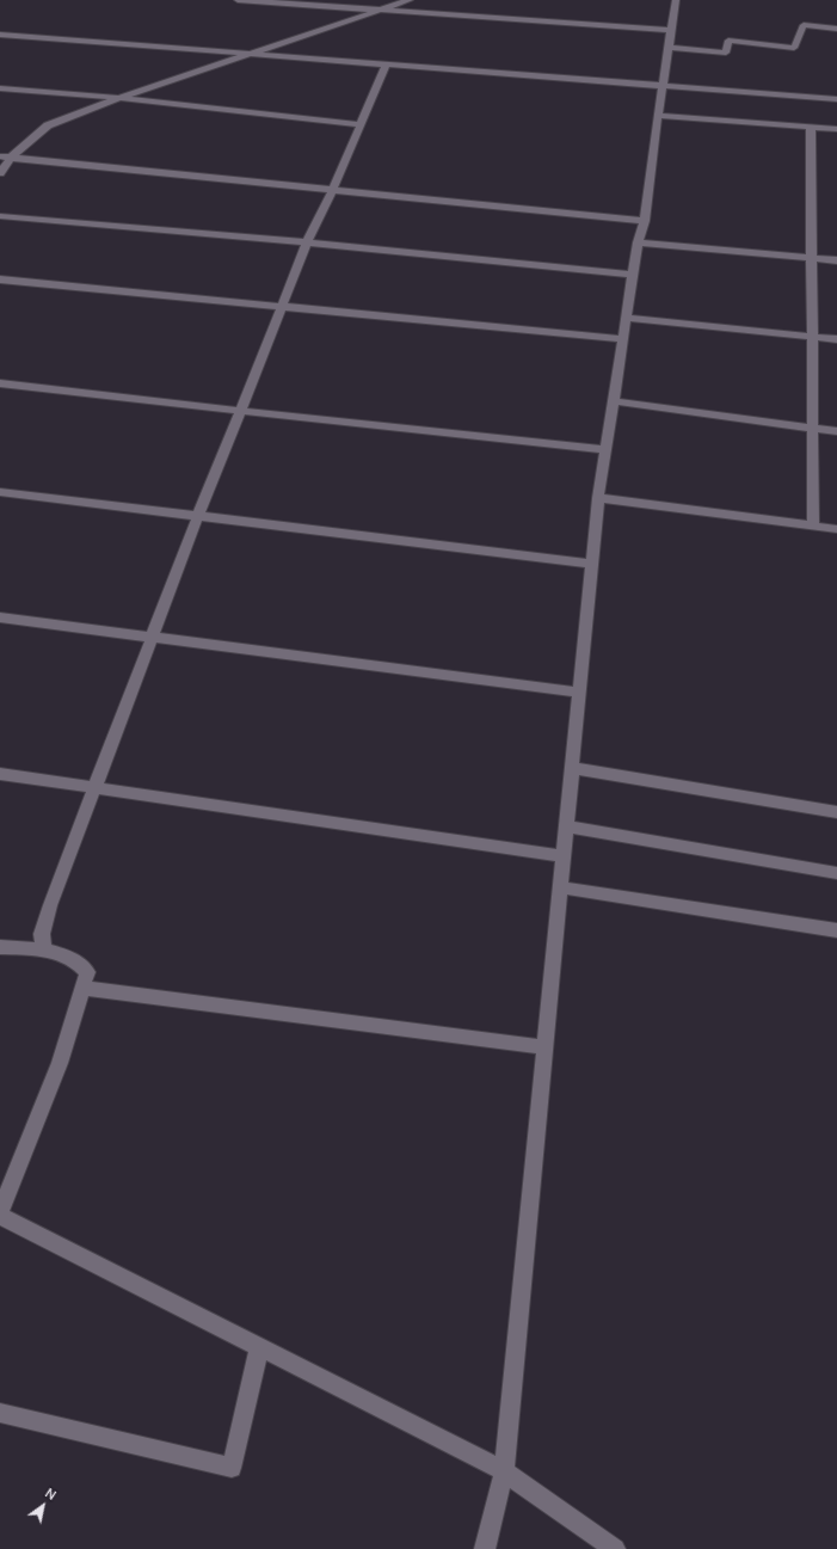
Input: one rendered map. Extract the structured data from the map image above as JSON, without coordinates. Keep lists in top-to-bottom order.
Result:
{
  "north": "top right"
}
